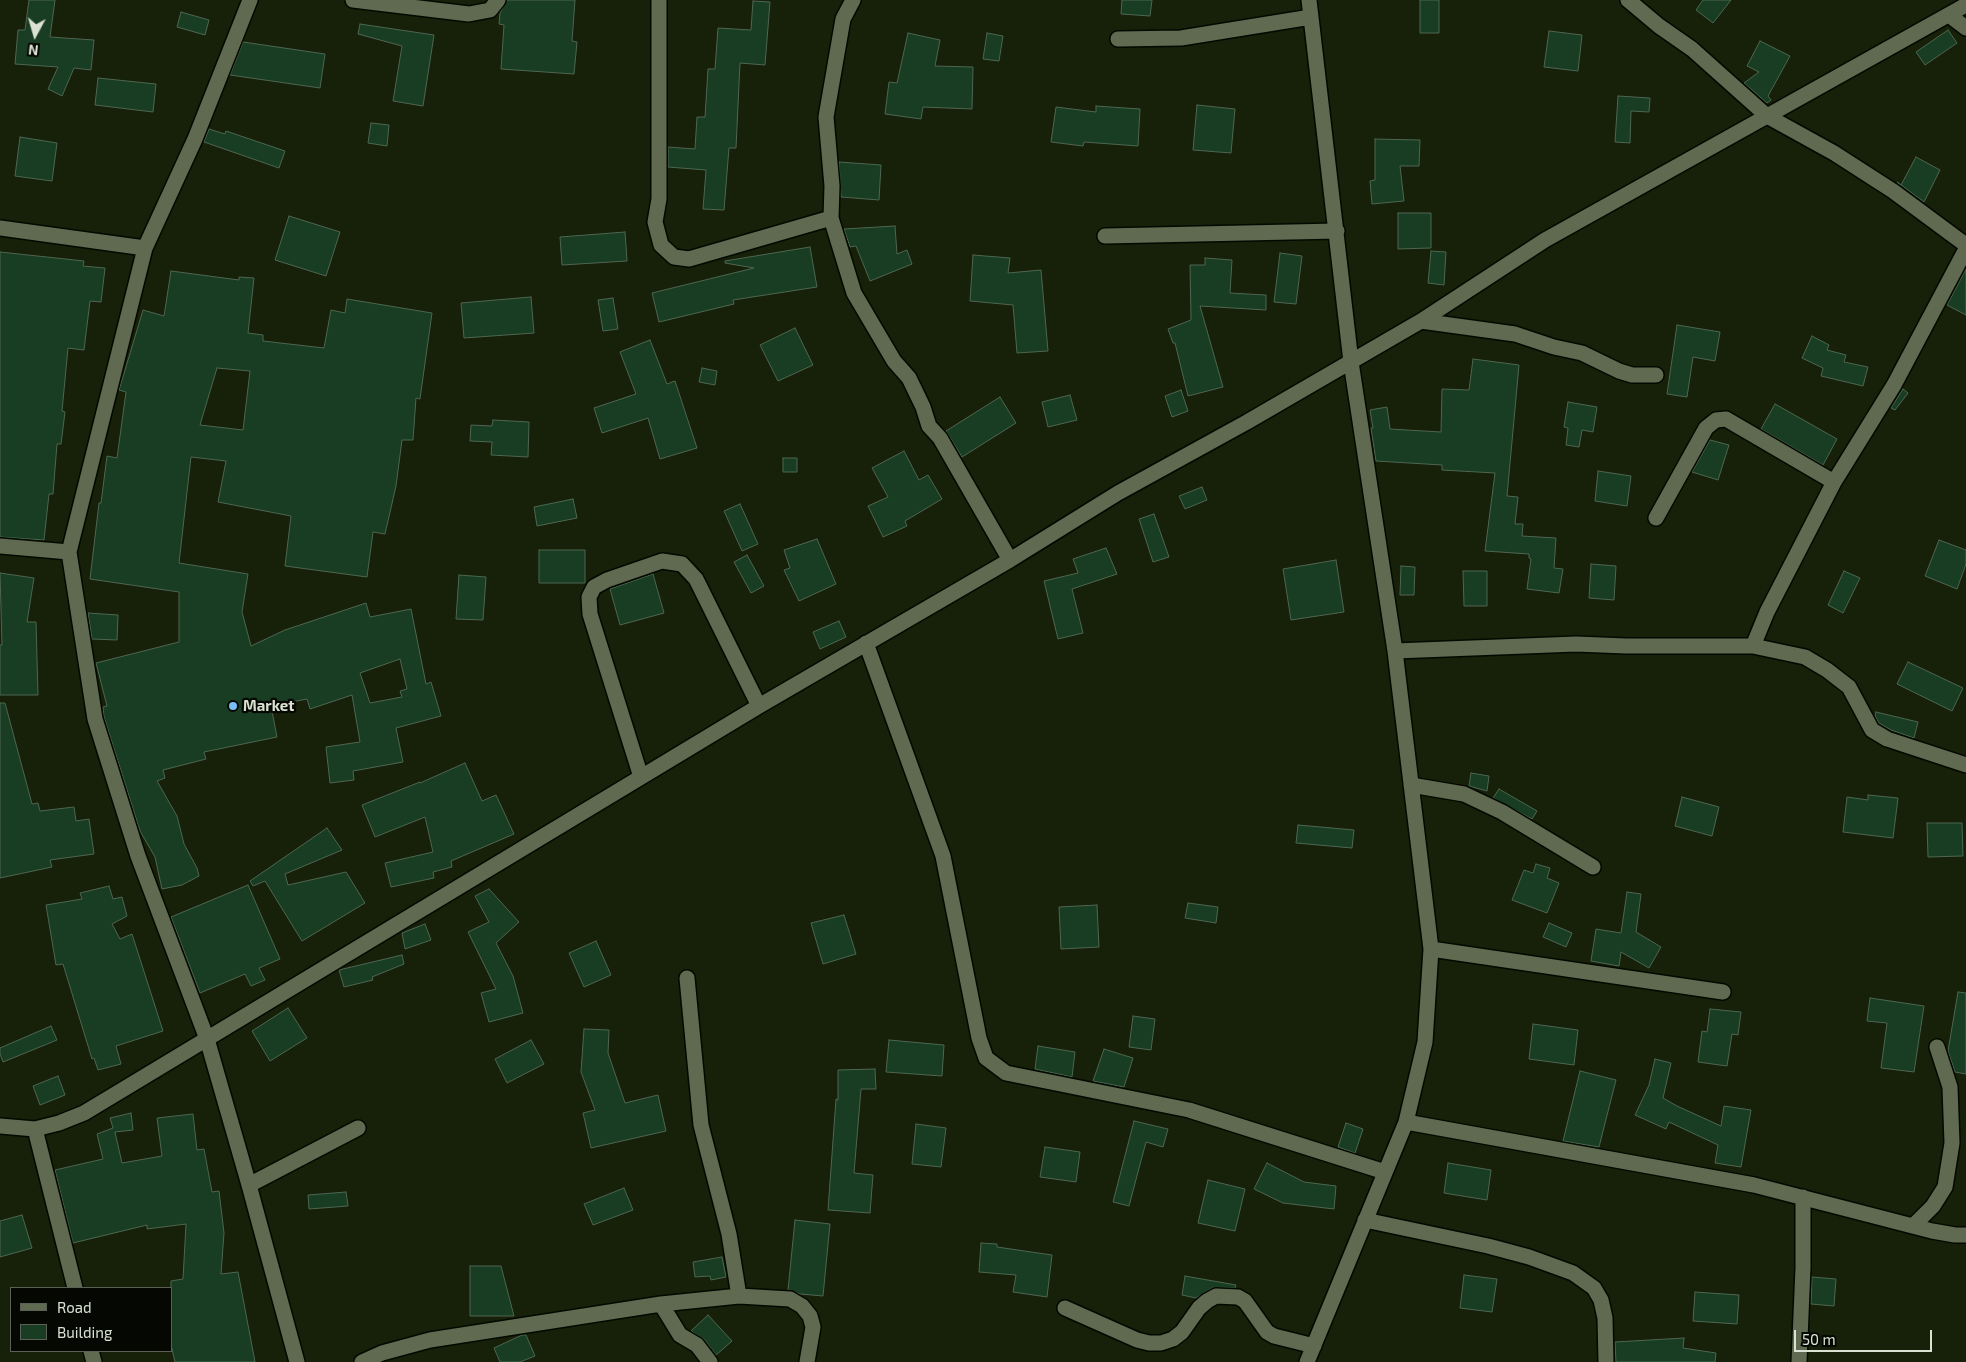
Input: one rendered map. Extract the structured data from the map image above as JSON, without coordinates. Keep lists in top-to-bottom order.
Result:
{
  "places": ["Market"],
  "legend": ["Road", "Building"],
  "scale_bar": "50 m",
  "north": "bottom"
}
